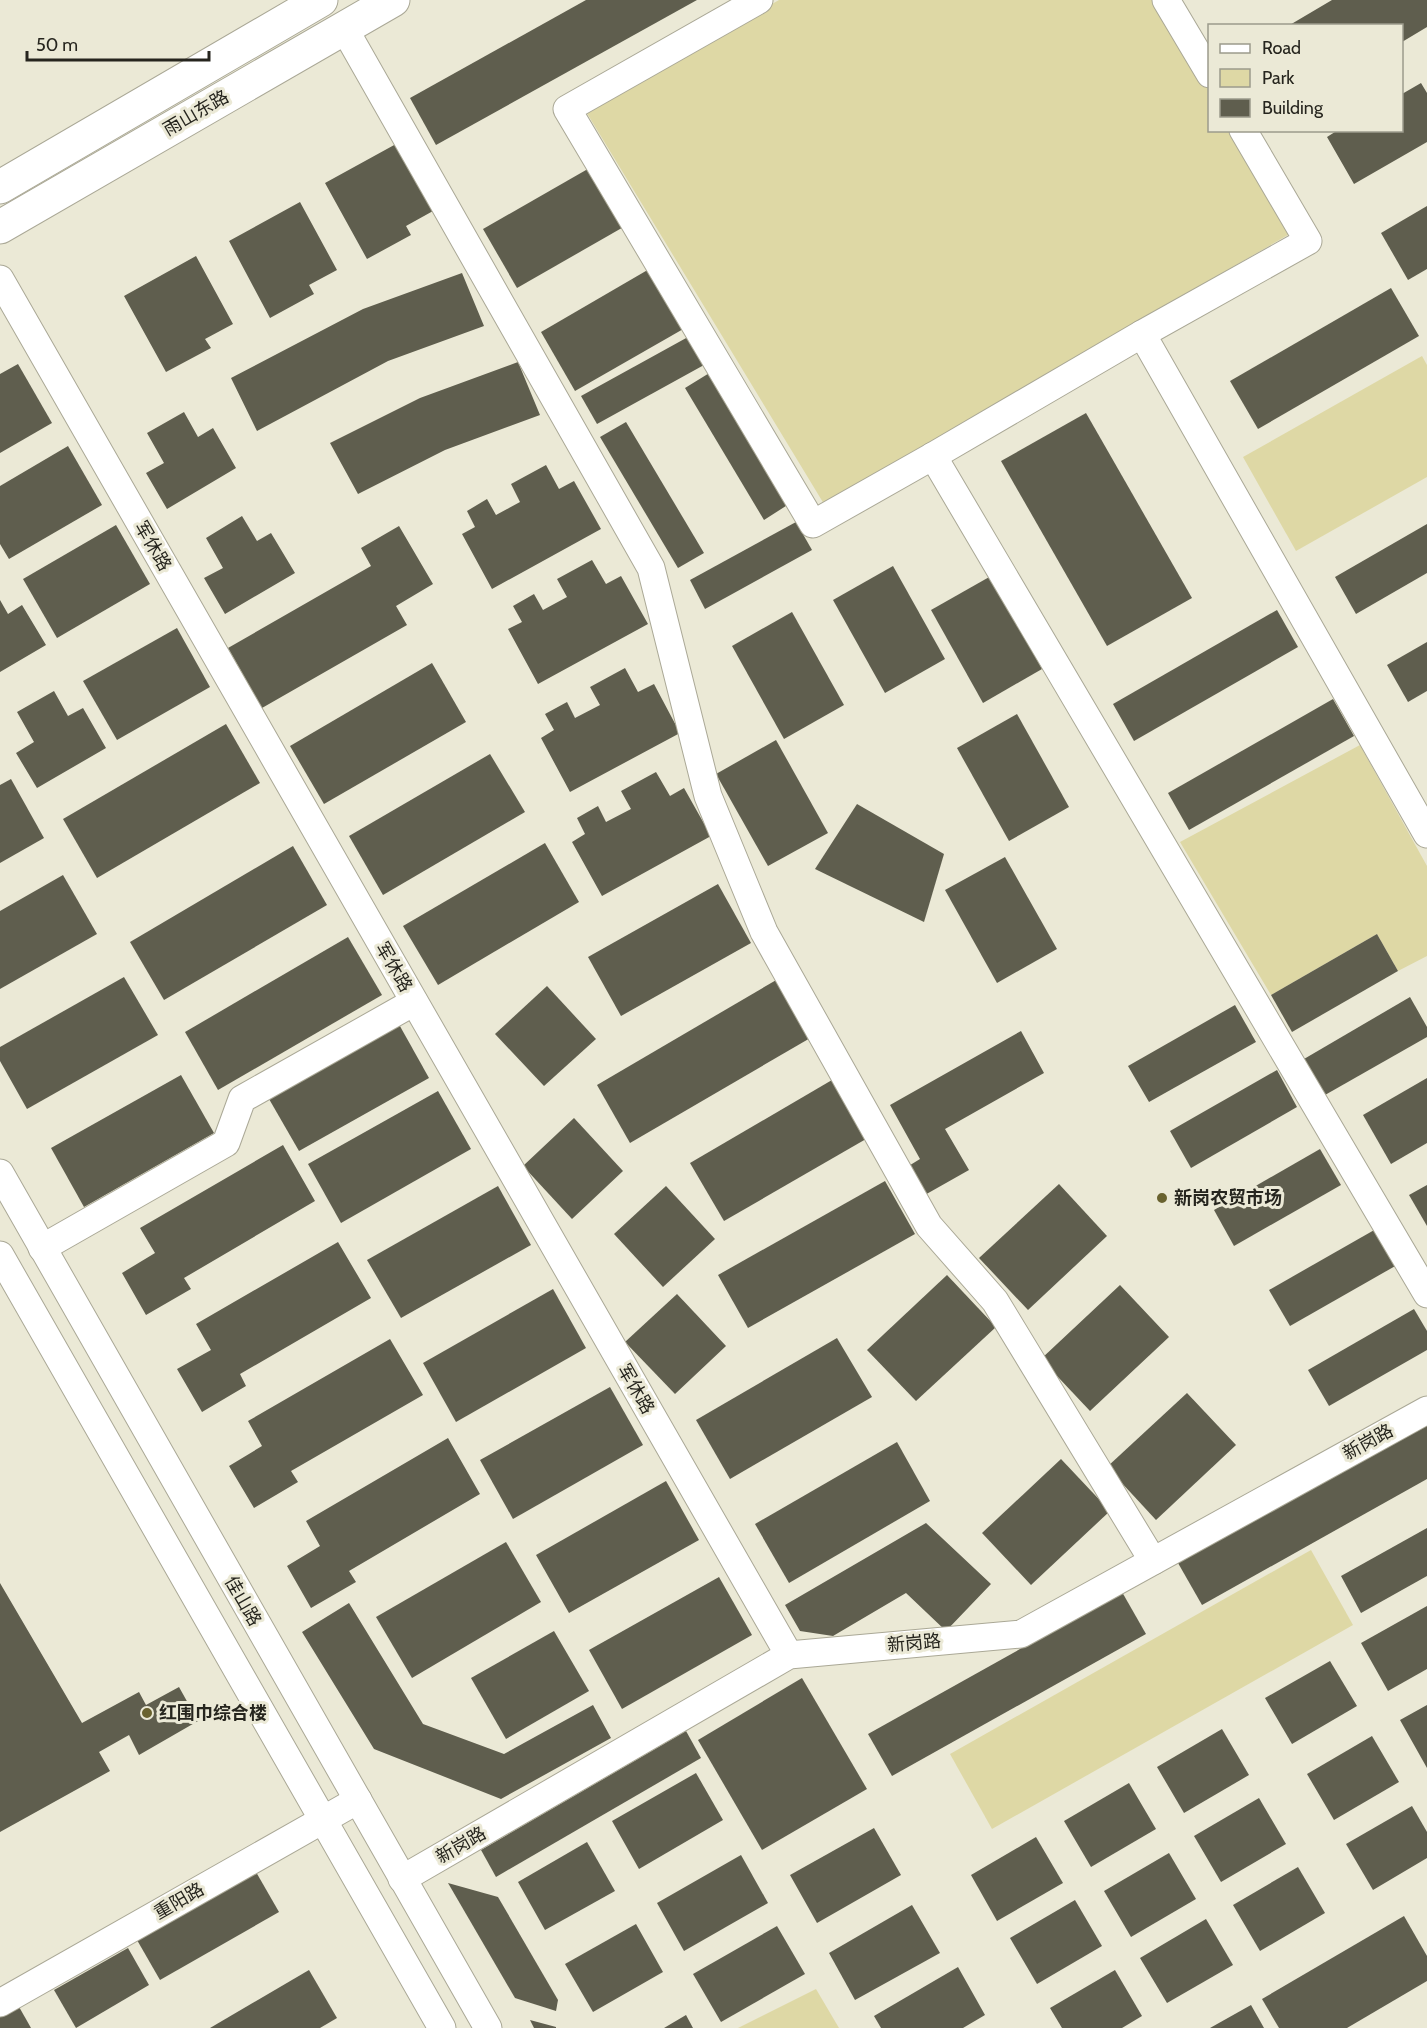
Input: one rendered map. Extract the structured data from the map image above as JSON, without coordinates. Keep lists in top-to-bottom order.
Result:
{
  "streets": {
    "main road": ["雨山东路"],
    "street": [
      "军休路",
      "新岗路",
      "佳山路",
      "重阳路"
    ]
  },
  "crossings": [
    ["军休路", "新岗路"],
    ["新岗路", "佳山路"],
    ["佳山路", "重阳路"]
  ],
  "places": ["新岗农贸市场", "红围巾综合楼"],
  "legend": ["Road", "Park", "Building"],
  "scale_bar": "50 m"
}
